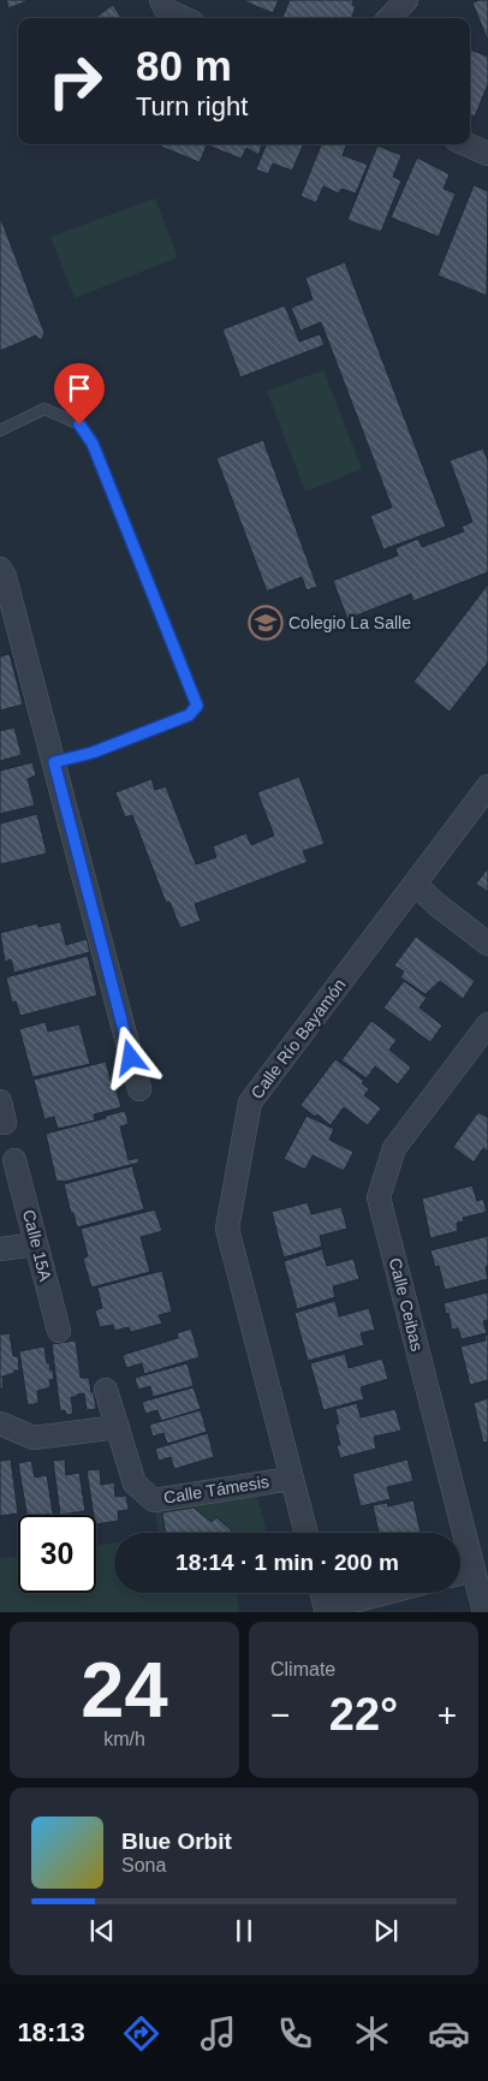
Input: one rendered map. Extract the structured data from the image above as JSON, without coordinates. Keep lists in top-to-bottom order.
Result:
{
  "streets": {
    "street": [
      "Calle Río Bayamón",
      "Calle 15A",
      "Calle Ceibas",
      "Calle Támesis"
    ]
  },
  "crossings": [
    ["Calle Río Bayamón", "Calle Támesis"]
  ],
  "places": {
    "school or university": ["Colegio La Salle"]
  },
  "page": {
    "turn": ["80 m", "Turn right"],
    "limit": "30",
    "trip": "18:14 · 1 min · 200 m",
    "tile": [
      ["24", "km/h"],
      "Climate"
    ],
    "heat": ["−", "22°", "+"],
    "song": ["Blue Orbit", "Sona"],
    "tabs": "18:13"
  }
}
